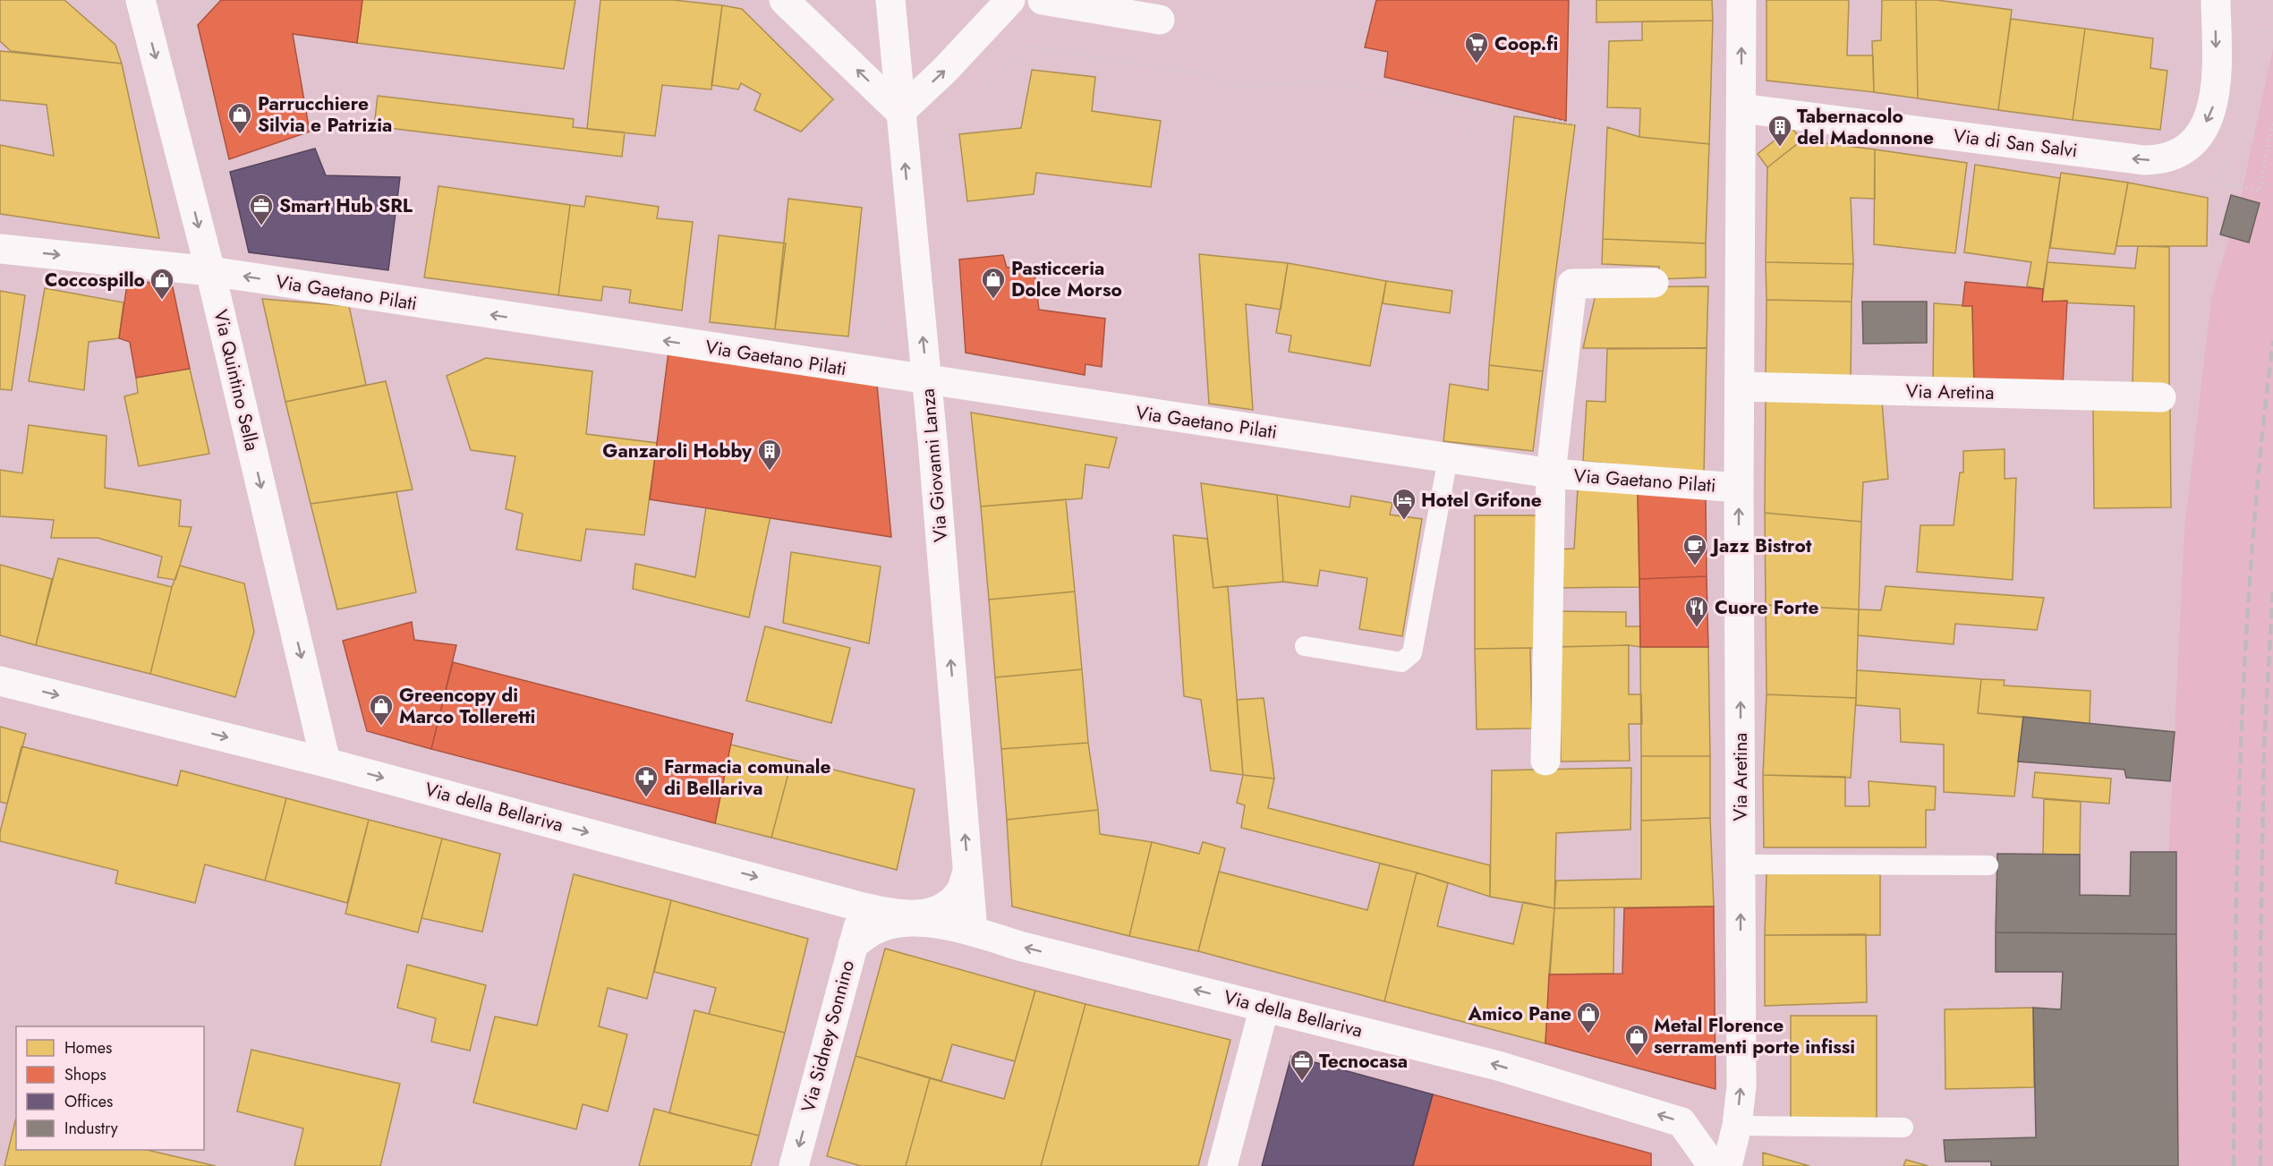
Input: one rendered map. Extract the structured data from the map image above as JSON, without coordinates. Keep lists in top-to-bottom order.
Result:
{
  "streets": {
    "street": [
      "Via di San Salvi",
      "Via Gaetano Pilati",
      "Via Quintino Sella",
      "Via Aretina",
      "Via Giovanni Lanza",
      "Via della Bellariva",
      "Via Sidney Sonnino"
    ]
  },
  "crossings": [
    ["Via di San Salvi", "Via Aretina"],
    ["Via Gaetano Pilati", "Via Quintino Sella"],
    ["Via Gaetano Pilati", "Via Aretina"],
    ["Via Gaetano Pilati", "Via Giovanni Lanza"],
    ["Via Quintino Sella", "Via della Bellariva"],
    ["Via Giovanni Lanza", "Via della Bellariva"],
    ["Via della Bellariva", "Via Sidney Sonnino"]
  ],
  "one_way": [
    "Via di San Salvi",
    "Via Quintino Sella",
    "Via Aretina",
    "Via Giovanni Lanza",
    "Via Sidney Sonnino"
  ],
  "places": {
    "supermarket": ["Coop.fi"],
    "shop": [
      "Parrucchiere Silvia e Patrizia",
      "Pasticceria Dolce Morso",
      "Coccospillo",
      "Greencopy di Marco Tolleretti",
      "Amico Pane",
      "Metal Florence serramenti porte infissi"
    ],
    "building": ["Tabernacolo del Madonnone", "Ganzaroli Hobby"],
    "office": ["Smart Hub SRL", "Tecnocasa"],
    "hotel": ["Hotel Grifone"],
    "cafe": ["Jazz Bistrot"],
    "restaurant": ["Cuore Forte"],
    "pharmacy": ["Farmacia comunale di Bellariva"]
  },
  "legend": [
    "Homes",
    "Shops",
    "Offices",
    "Industry"
  ]
}
